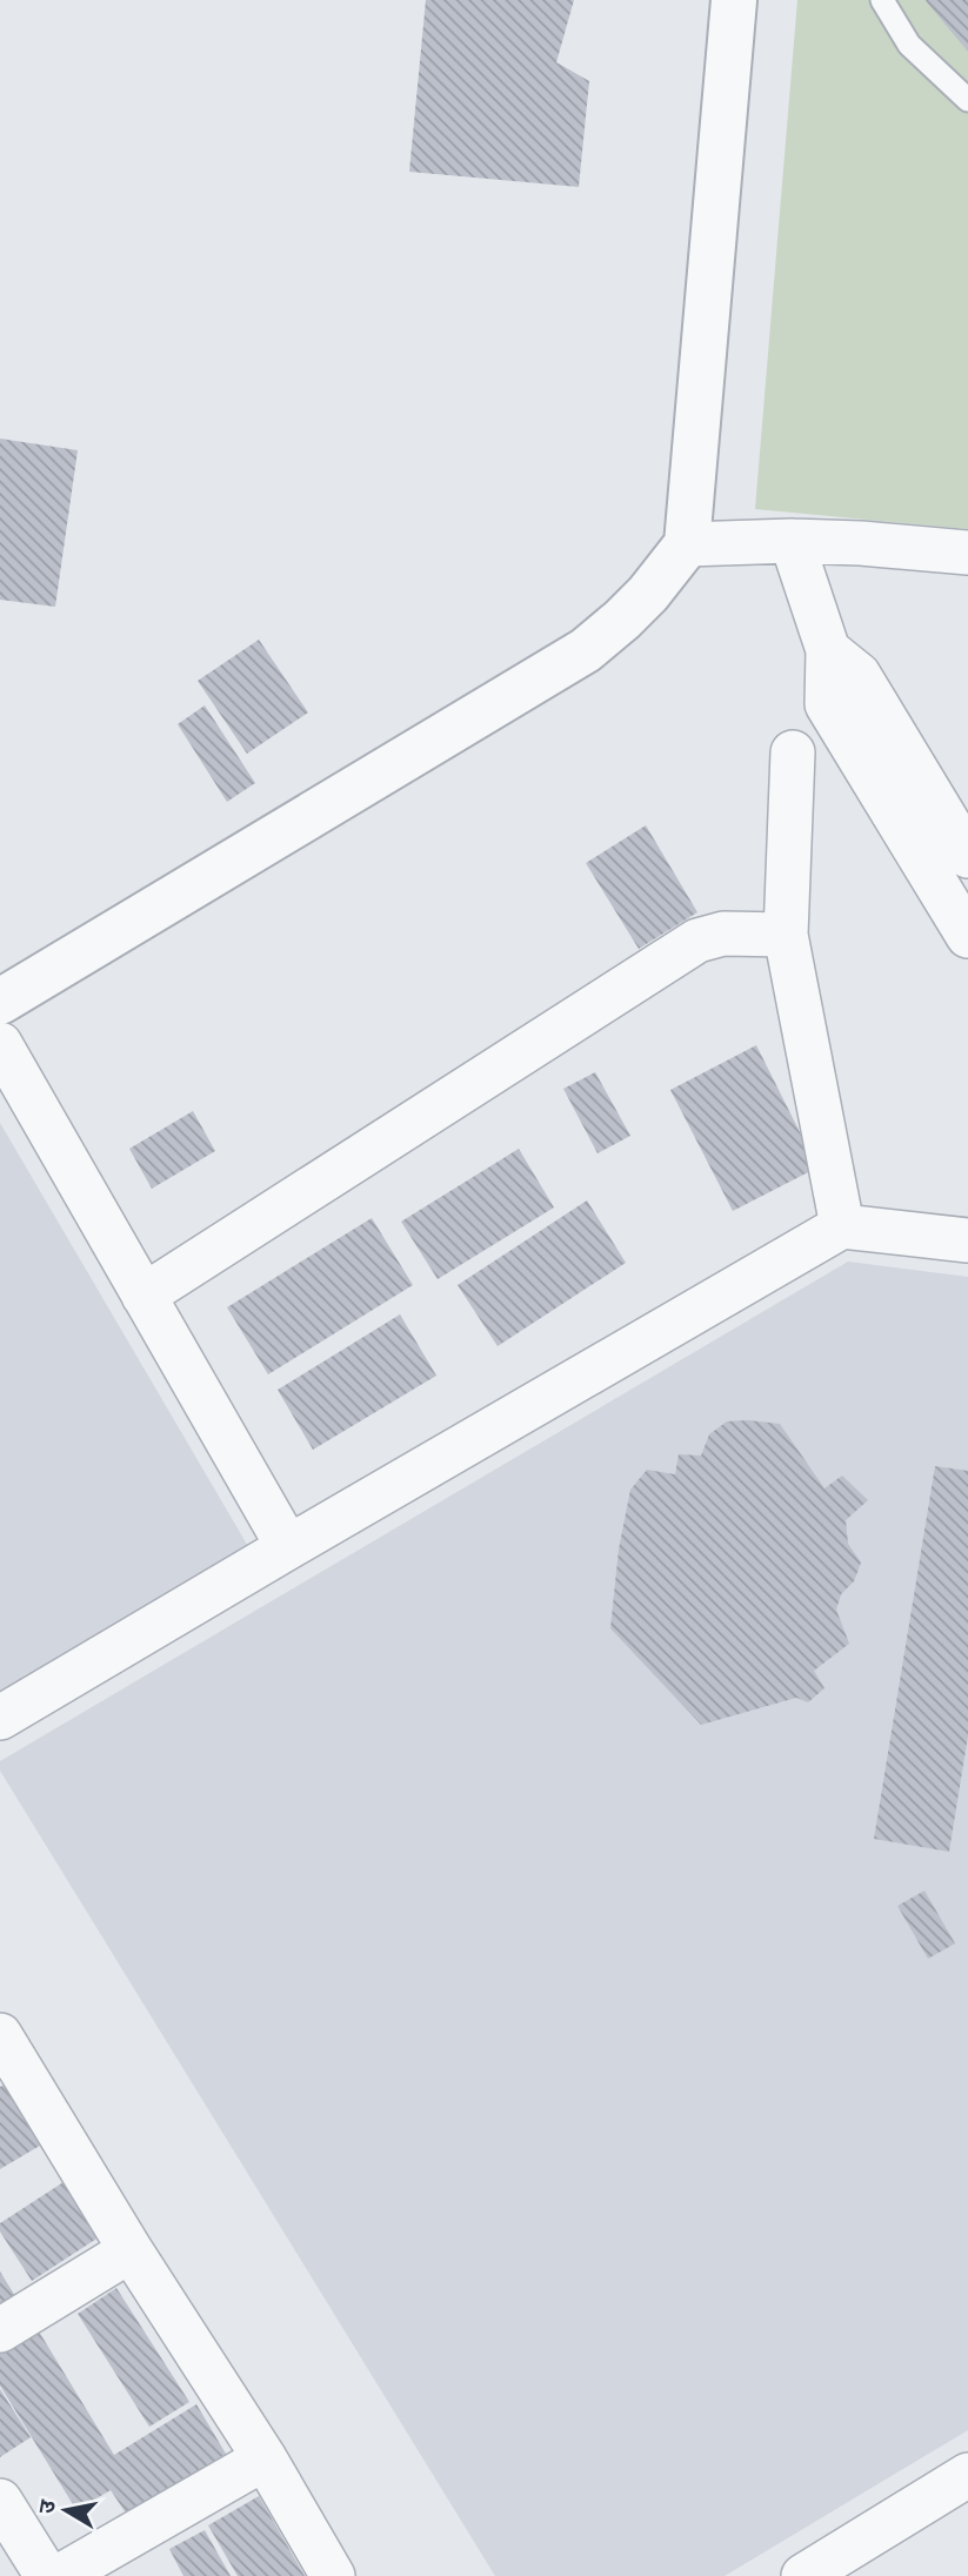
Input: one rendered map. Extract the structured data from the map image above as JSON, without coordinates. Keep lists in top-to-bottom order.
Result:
{
  "north": "left"
}
